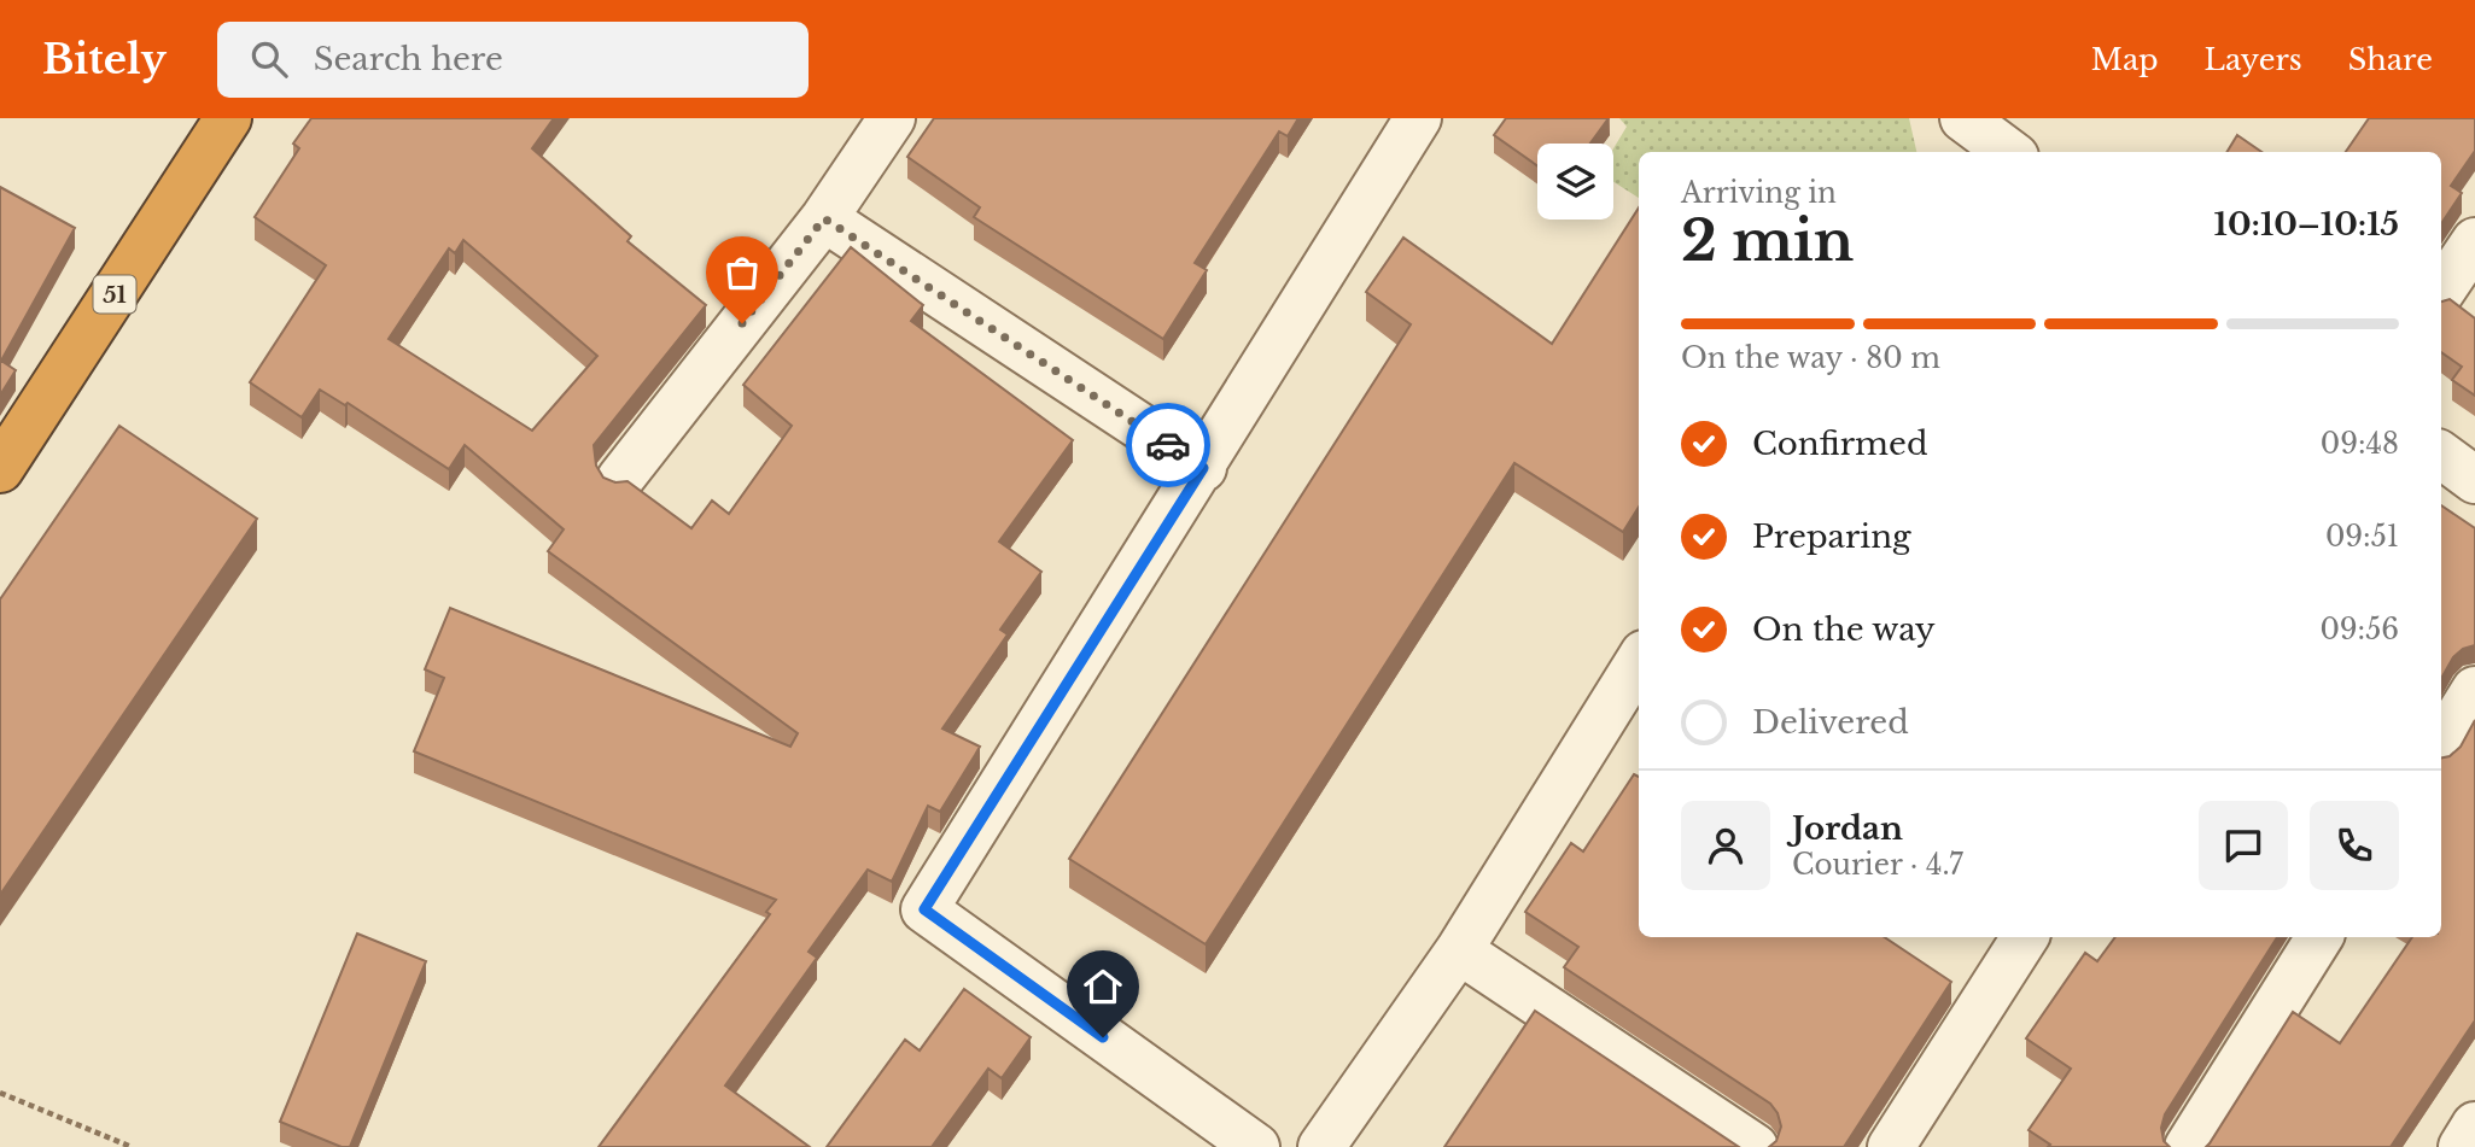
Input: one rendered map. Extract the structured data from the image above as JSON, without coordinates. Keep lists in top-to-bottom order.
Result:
{
  "streets": {
    "highway": ["51"]
  },
  "page": {
    "header": "Bitely",
    "search": "Search here",
    "nav": ["Map", "Layers", "Share"],
    "heading": ["2 min", "Arriving in", "10:10–10:15"],
    "panel": ["Jordan", "Courier · 4.7"],
    "bar": "On the way · 80 m",
    "list": [
      ["Confirmed", "09:48"],
      ["Preparing", "09:51"],
      ["On the way", "09:56"],
      "Delivered"
    ]
  }
}
